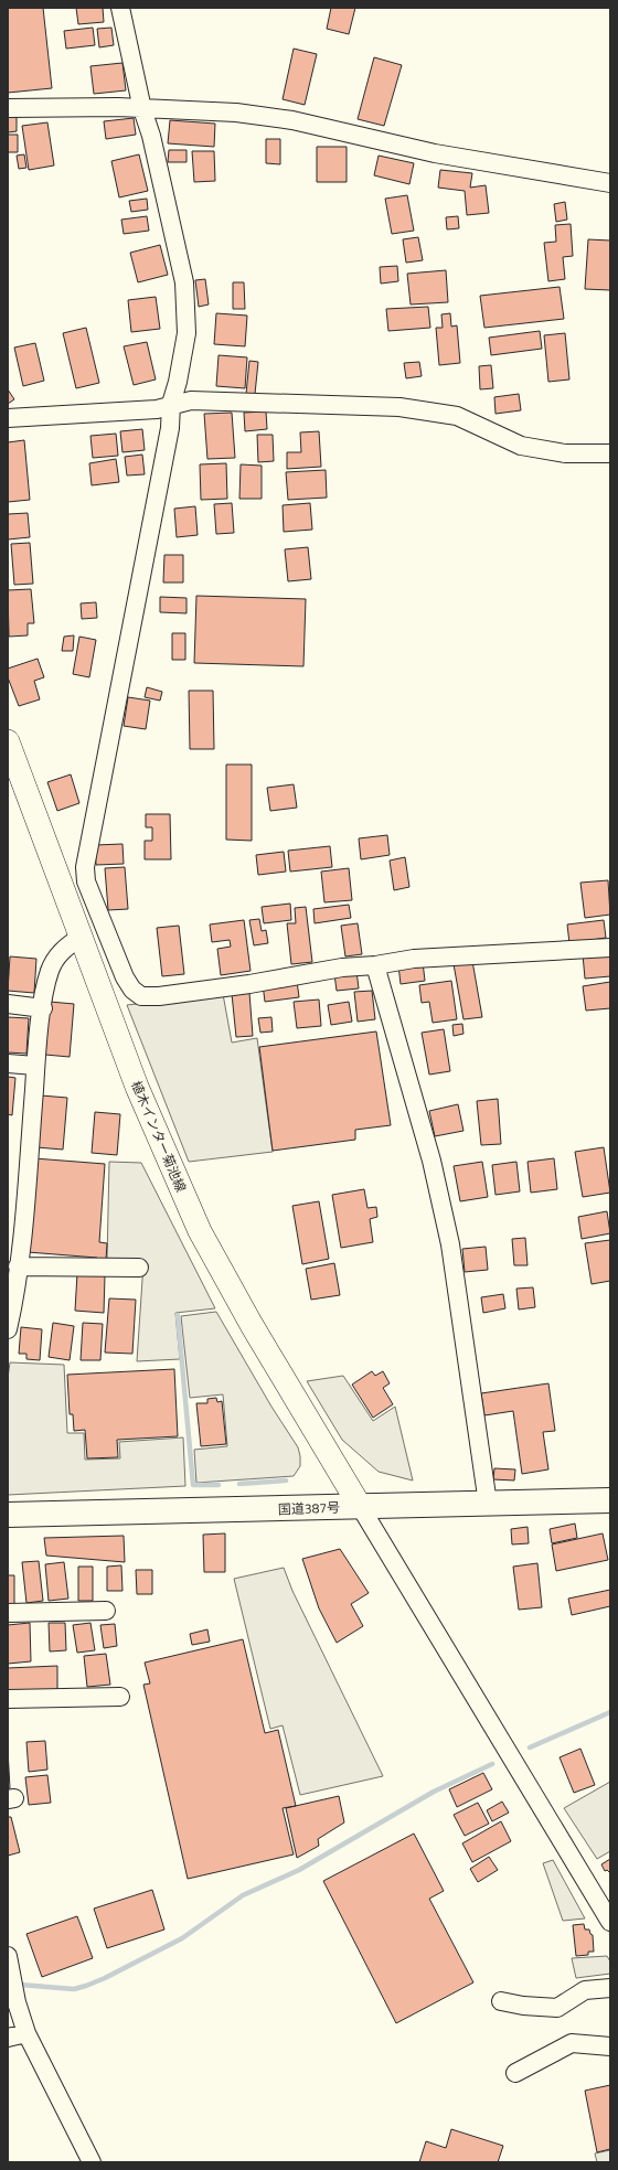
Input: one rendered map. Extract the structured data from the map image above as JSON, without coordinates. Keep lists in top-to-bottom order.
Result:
{
  "streets": {
    "highway": ["国道387号"],
    "main road": ["植木インター菊池線"]
  },
  "crossings": [
    ["植木インター菊池線", "国道387号"]
  ]
}
